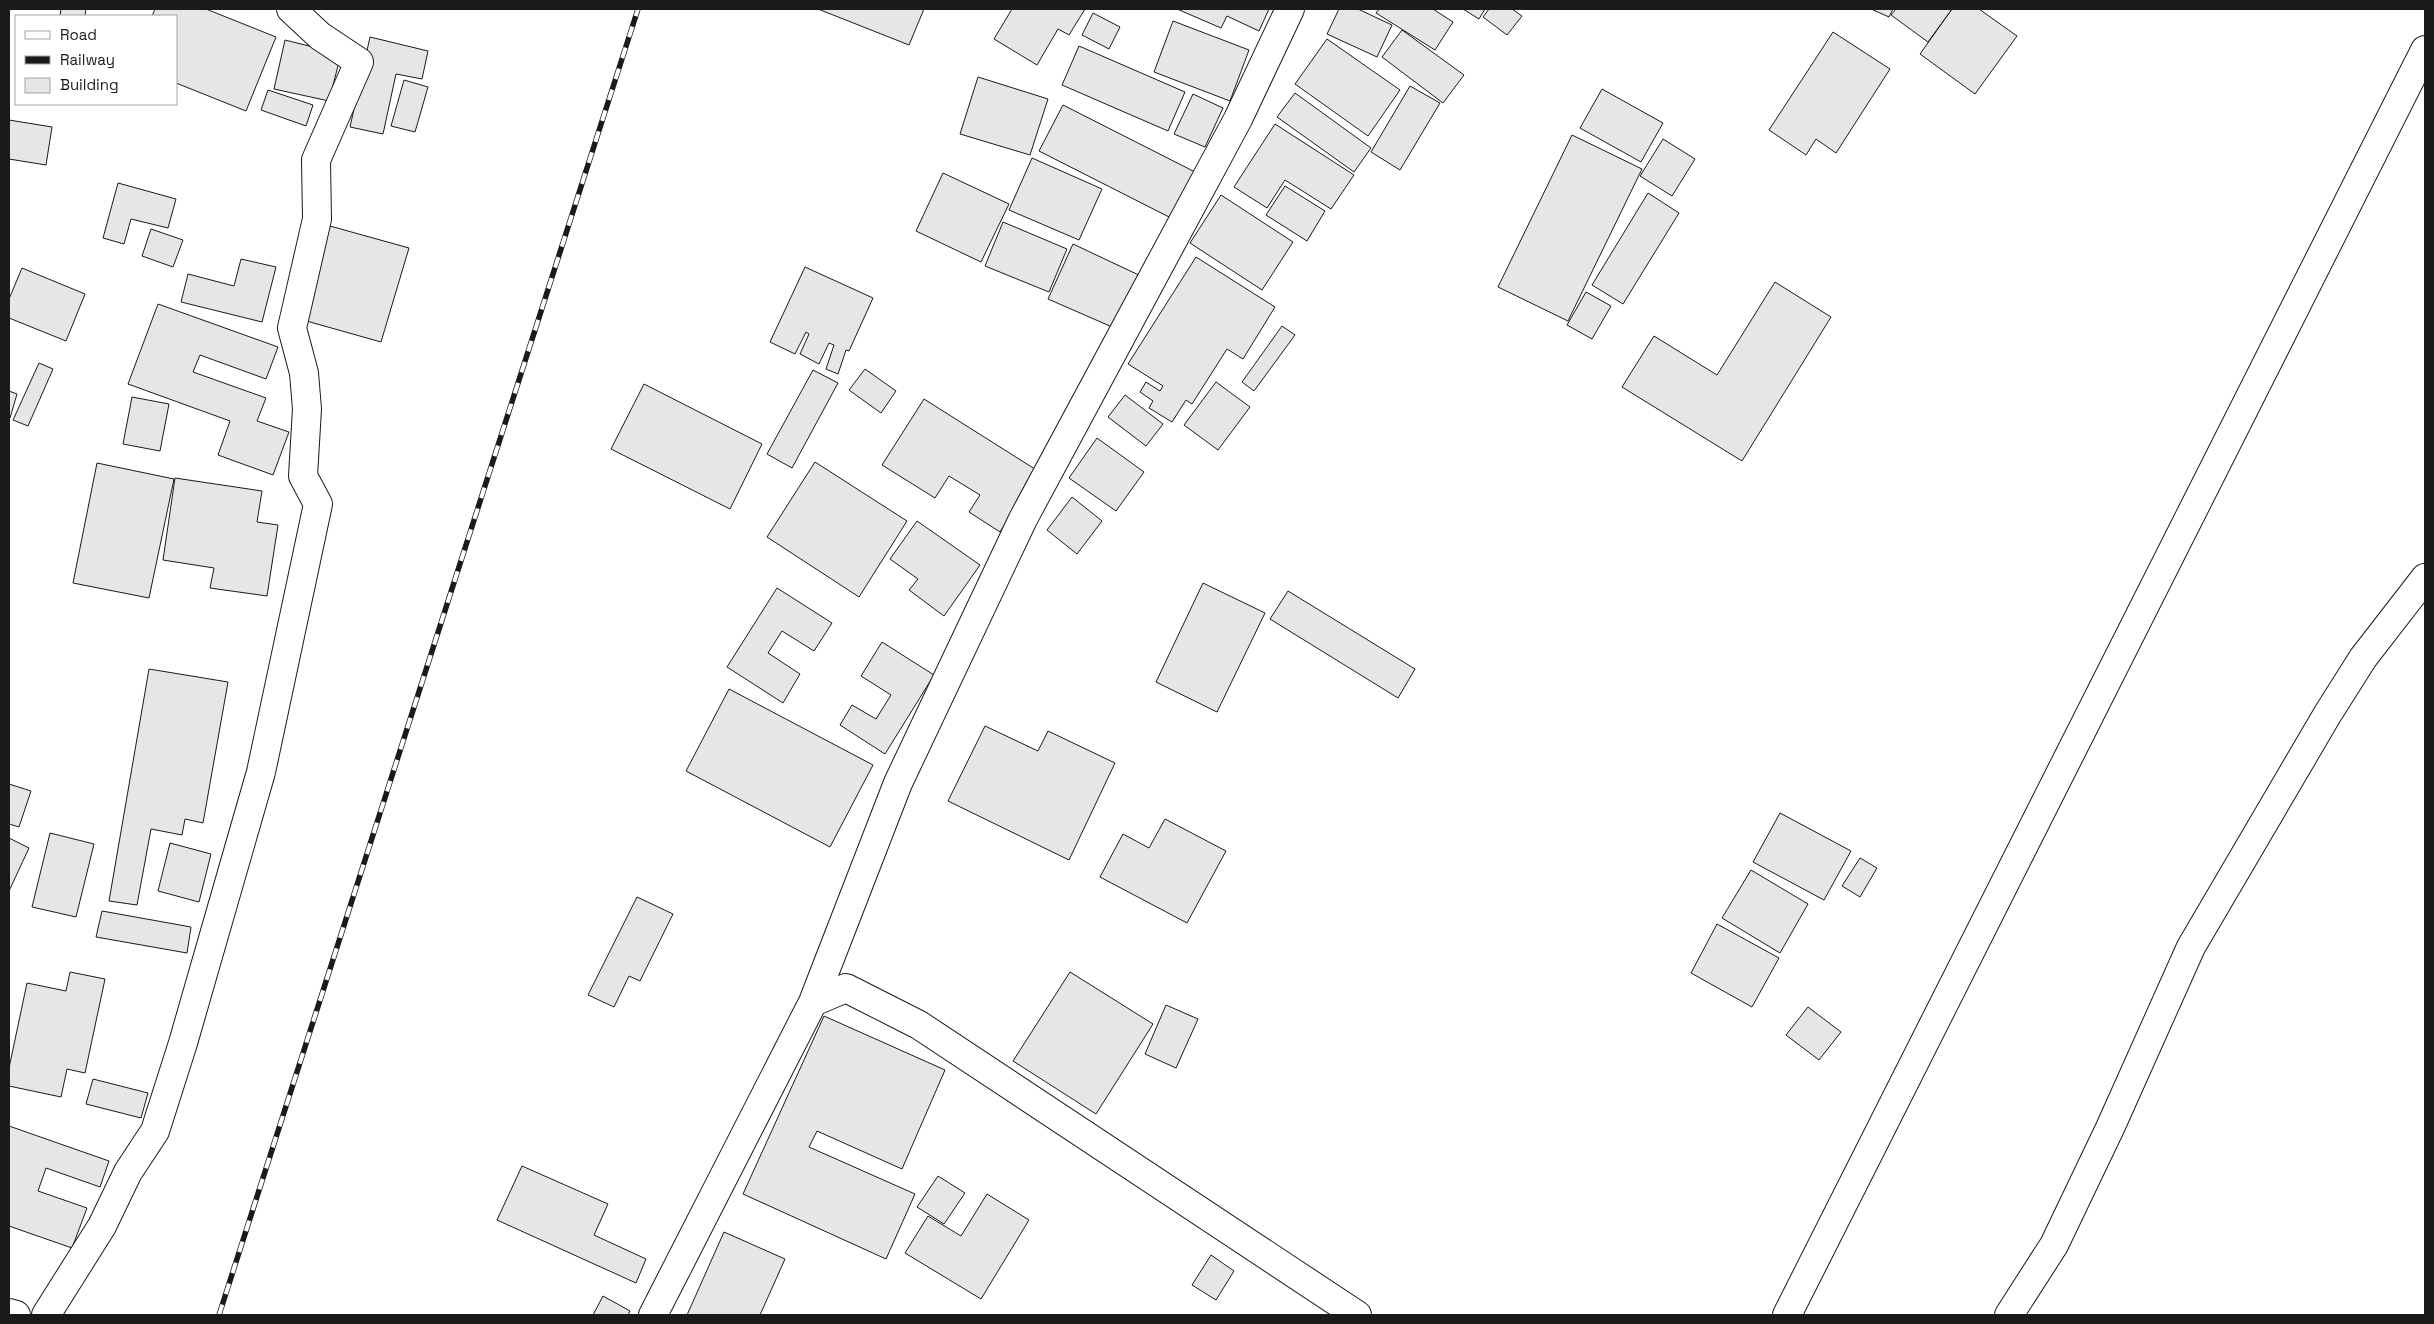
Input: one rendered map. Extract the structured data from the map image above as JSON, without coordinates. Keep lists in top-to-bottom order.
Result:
{
  "legend": ["Road", "Railway", "Building"]
}
